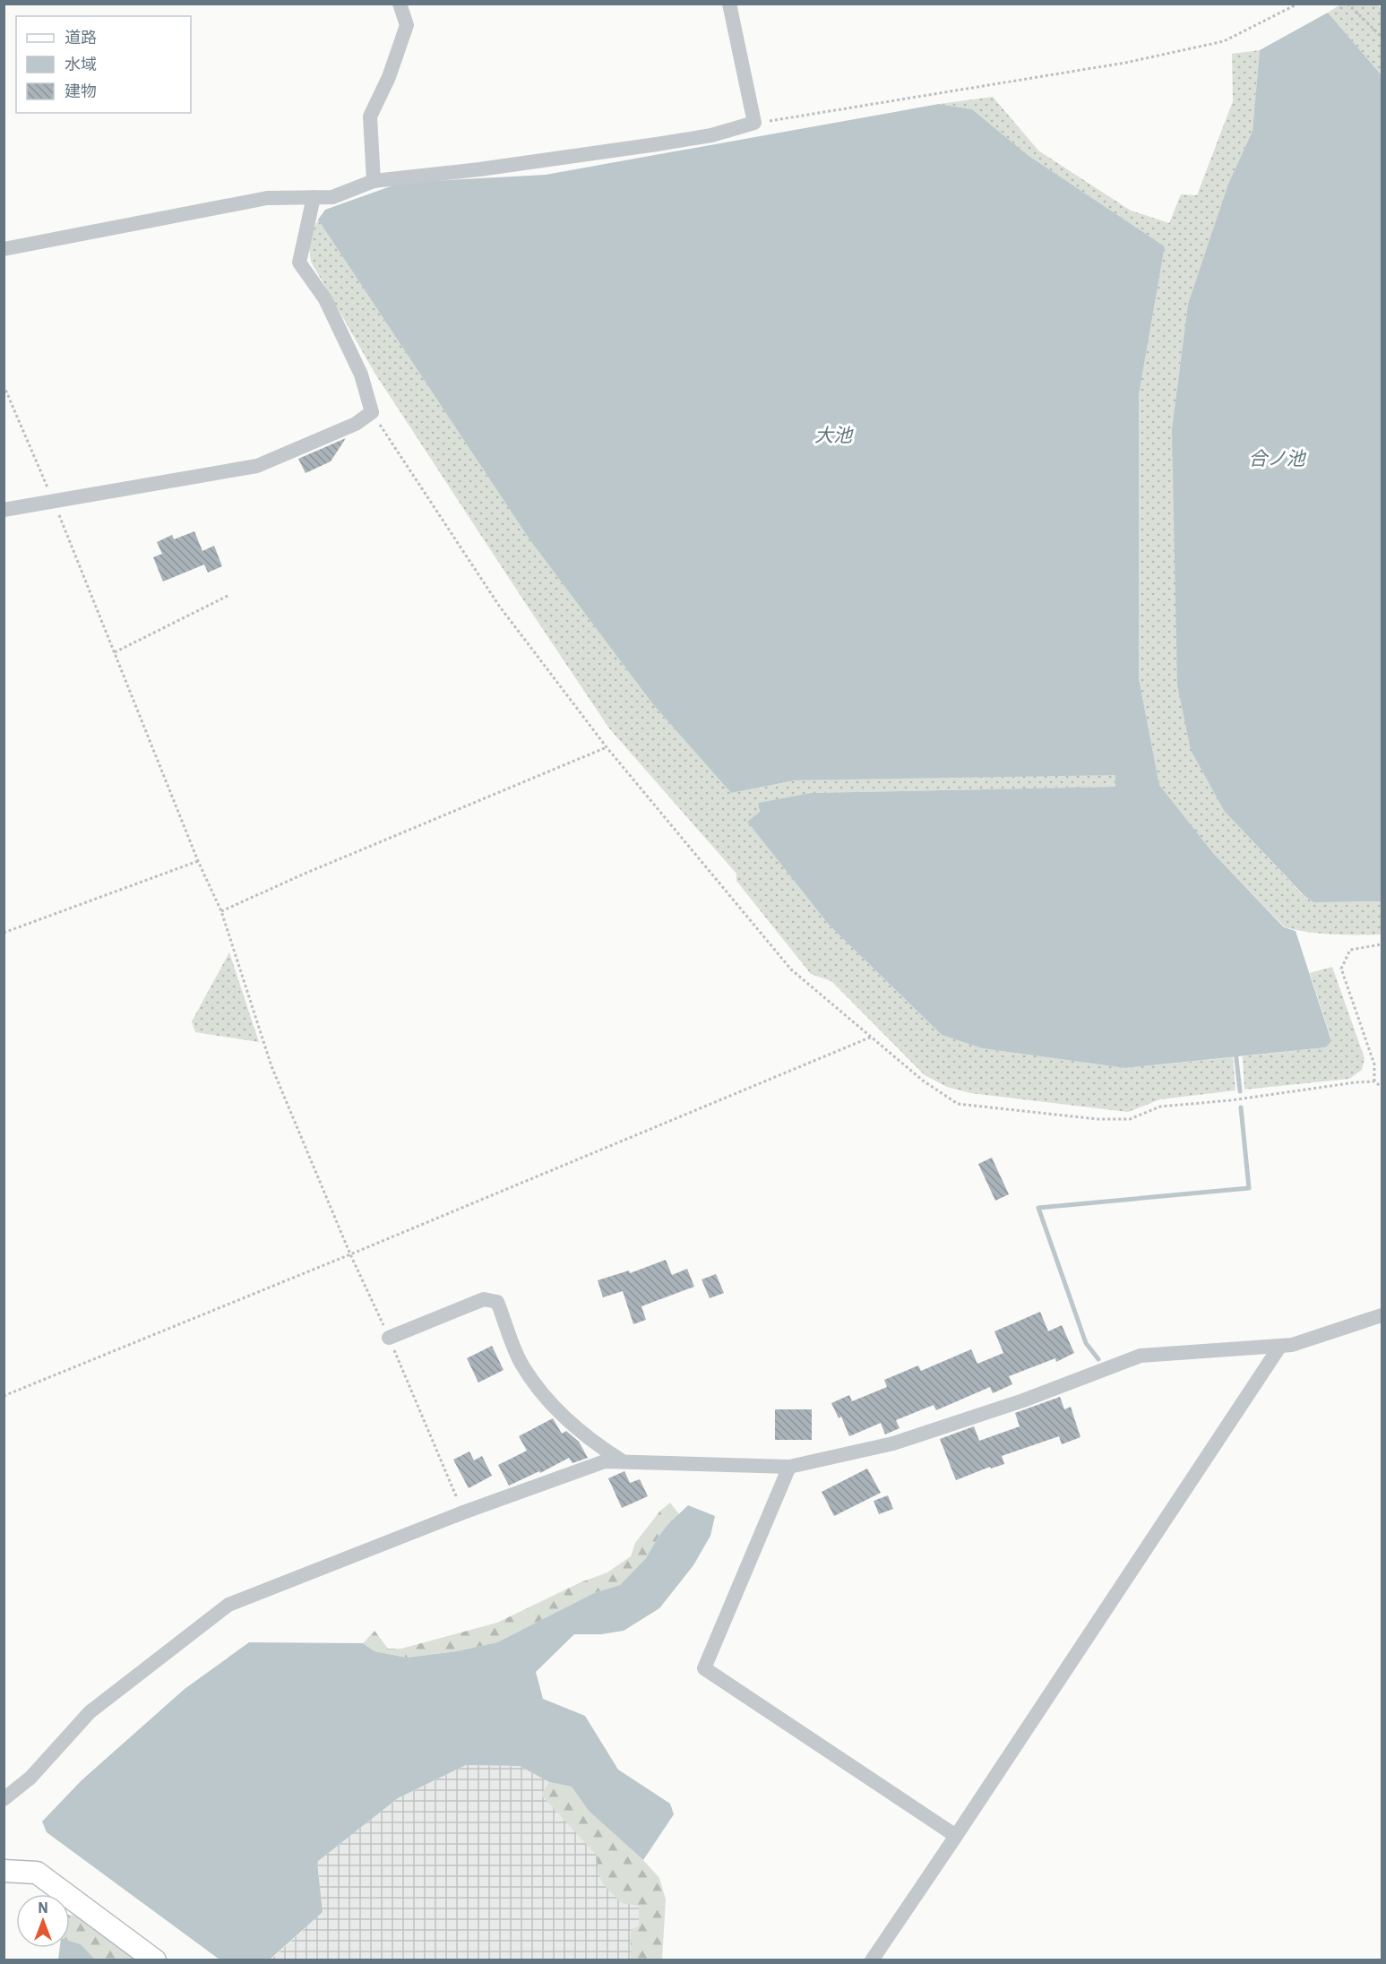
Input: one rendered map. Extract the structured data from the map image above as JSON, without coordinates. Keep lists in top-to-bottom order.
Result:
{
  "water": ["大池", "合ノ池"],
  "legend": ["道路", "水域", "建物"],
  "north": "top"
}
